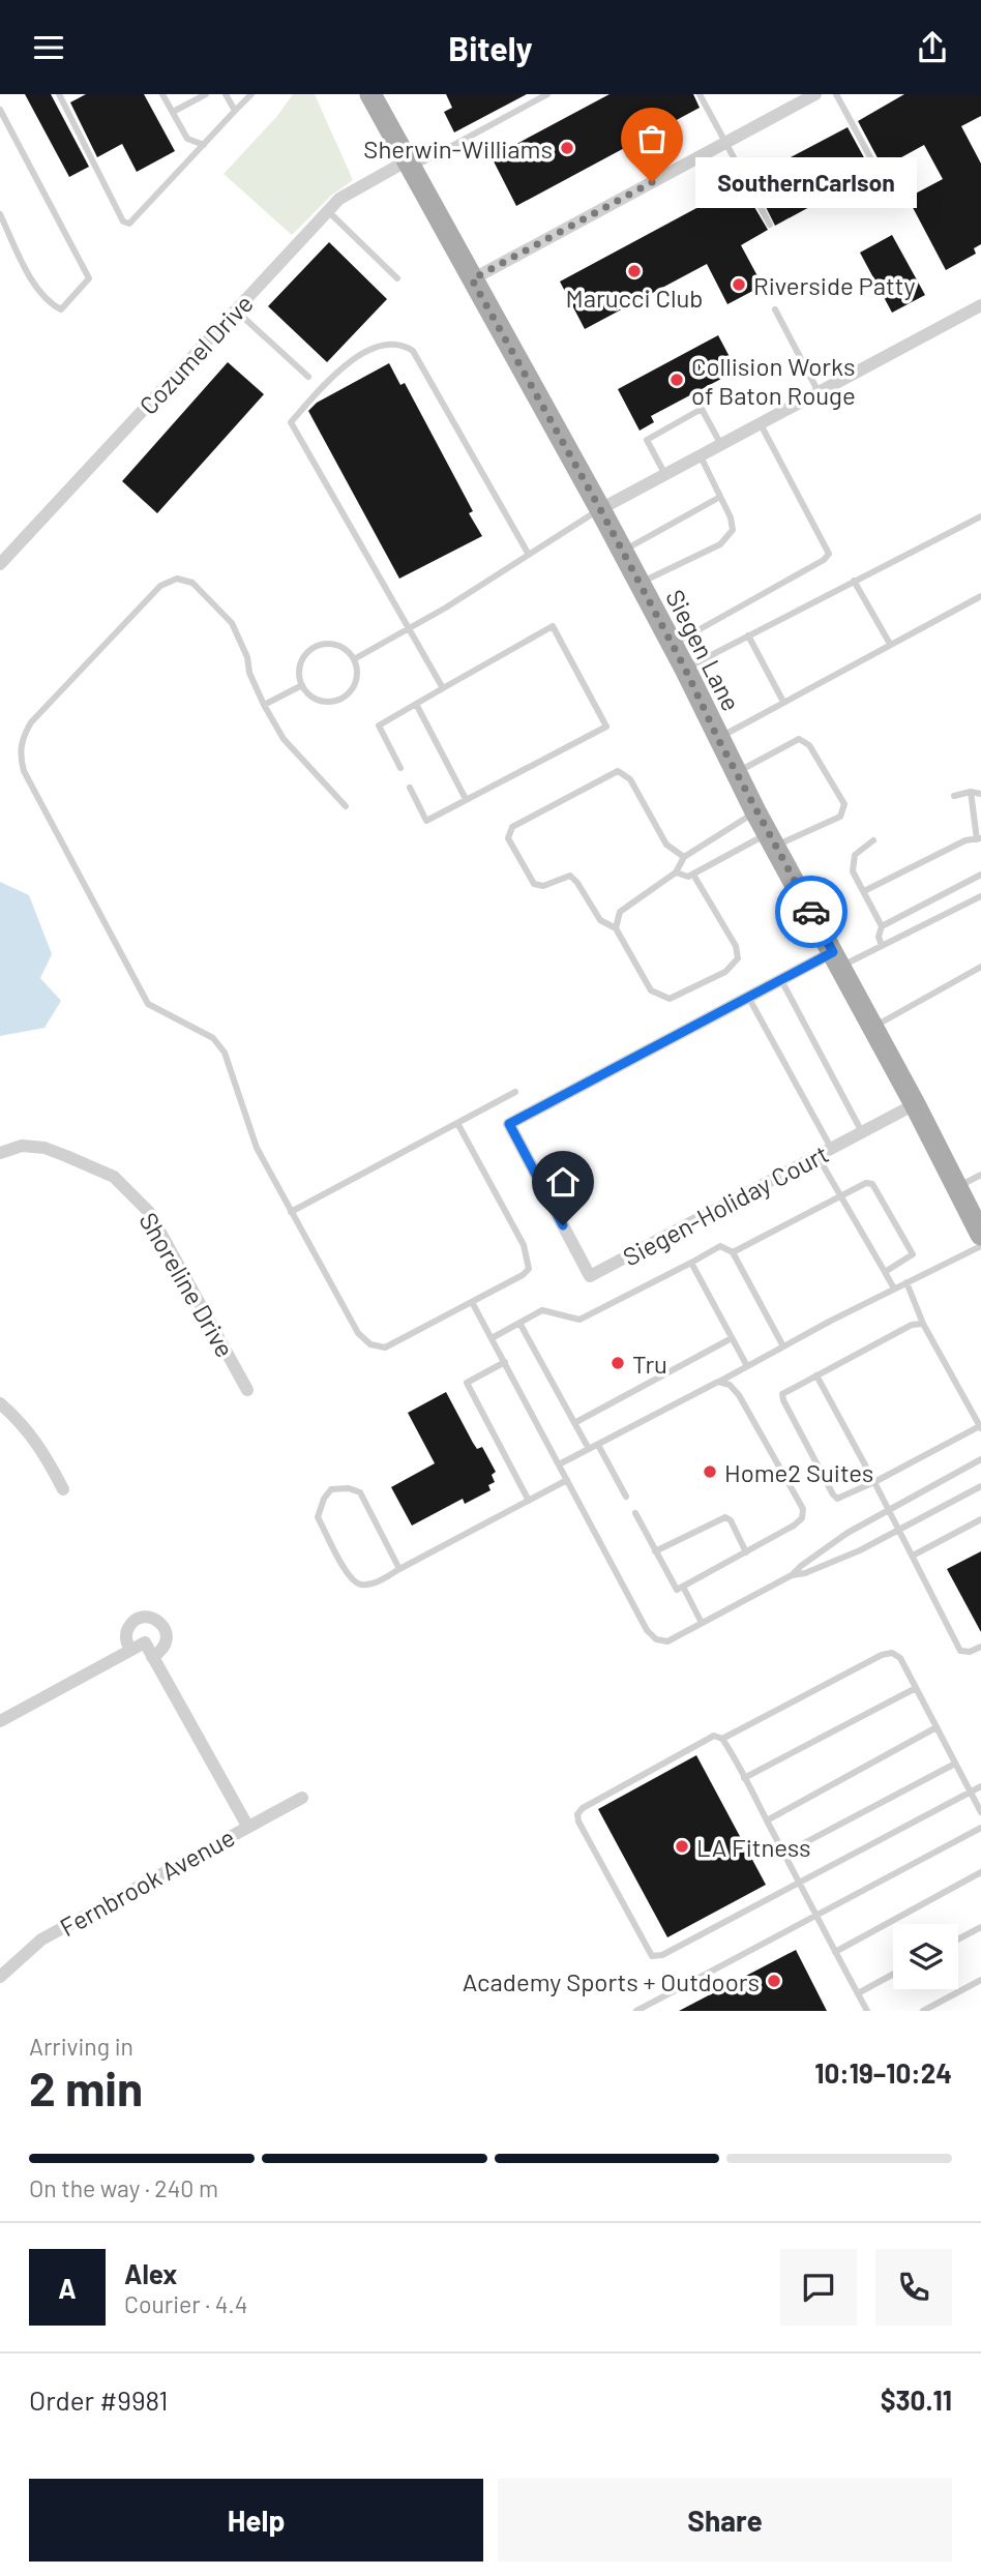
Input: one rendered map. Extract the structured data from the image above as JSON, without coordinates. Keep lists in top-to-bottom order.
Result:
{
  "streets": {
    "main road": ["Siegen Lane"],
    "street": [
      "Cozumel Drive",
      "Siegen-Holiday Court",
      "Shoreline Drive",
      "Fernbrook Avenue"
    ]
  },
  "crossings": [
    ["Cozumel Drive", "Siegen Lane"],
    ["Siegen Lane", "Siegen-Holiday Court"]
  ],
  "places": [
    "Sherwin-Williams",
    "SouthernCarlson",
    "Marucci Club",
    "Riverside Patty",
    "Collision Works of Baton Rouge",
    "Tru",
    "Home2 Suites",
    "LA Fitness",
    "Academy Sports + Outdoors"
  ],
  "page": {
    "header": "Bitely",
    "bubble": "SouthernCarlson",
    "heading": ["2 min", "Arriving in", "10:19–10:24"],
    "panel": [
      "Alex",
      "Courier · 4.4",
      "Order #9981",
      "$30.11"
    ],
    "bar": "On the way · 240 m",
    "round": "A",
    "buttons": ["Help", "Share"]
  }
}
